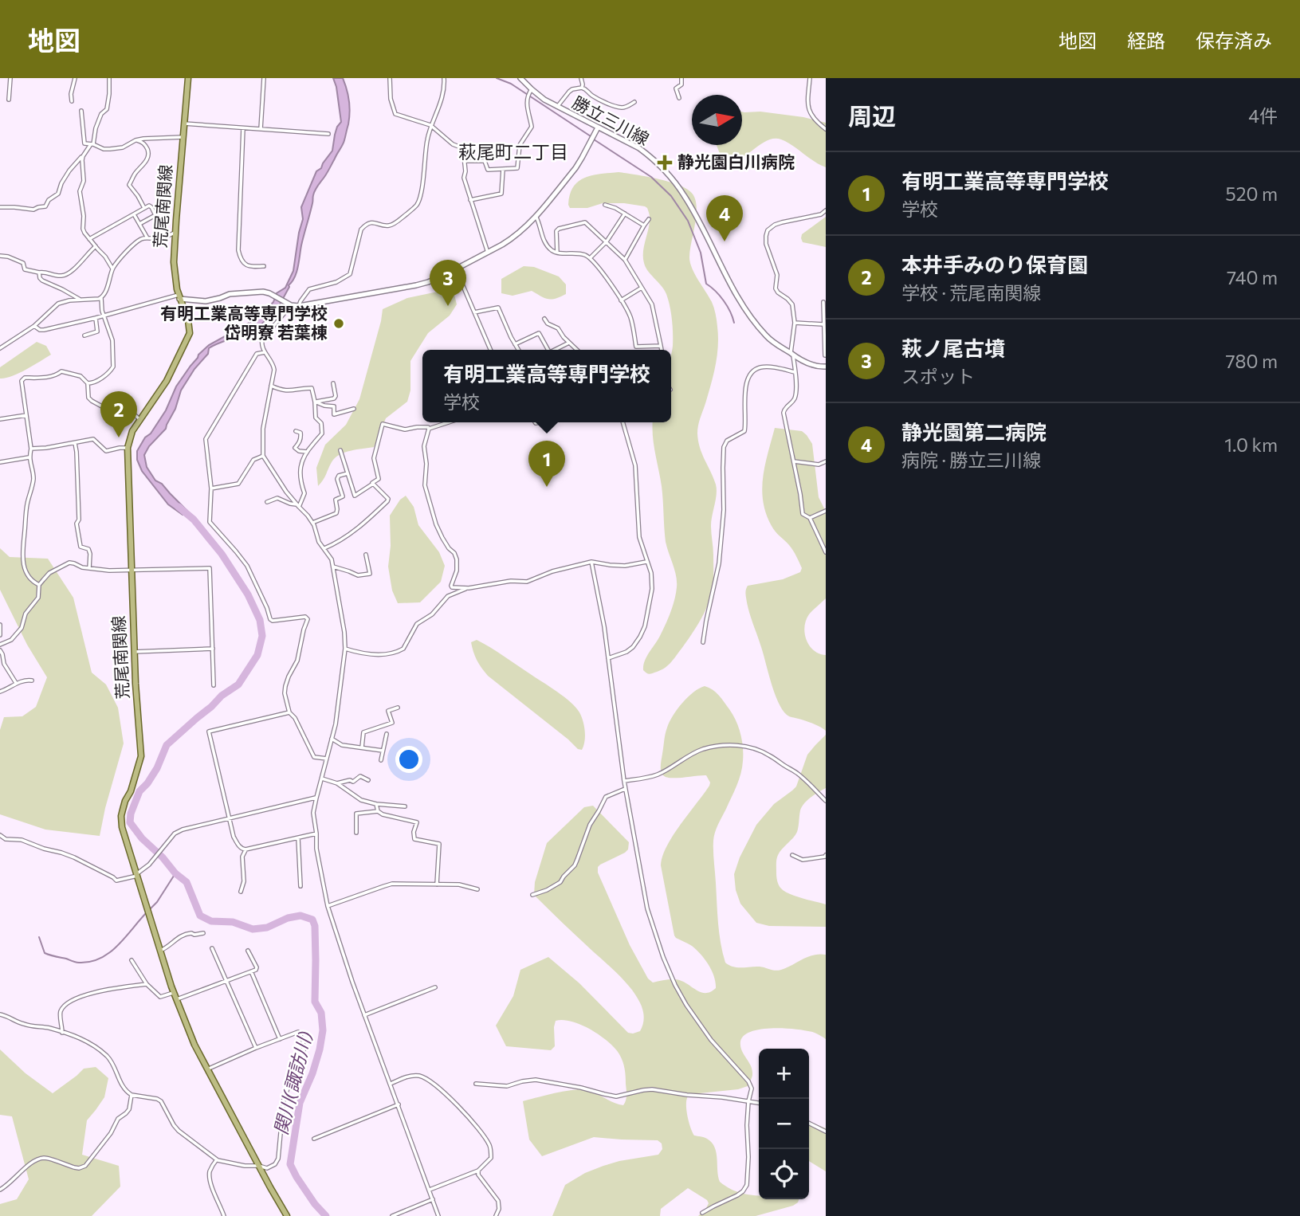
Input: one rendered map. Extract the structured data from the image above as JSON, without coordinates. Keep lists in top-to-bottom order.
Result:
{
  "streets": {
    "main road": ["荒尾南関線"],
    "street": ["勝立三川線"]
  },
  "districts": ["萩尾町二丁目"],
  "water": ["関川(諏訪川)"],
  "places": {
    "health": ["静光園白川病院"],
    "other": ["有明工業高等専門学校 岱明寮 若葉棟"]
  },
  "north": "right",
  "page": {
    "header": "地図",
    "nav": ["地図", "経路", "保存済み"],
    "heading": ["周辺", "4件"],
    "list": [
      {
        "mark": "1",
        "name": "有明工業高等専門学校",
        "note": "学校",
        "value": "520 m"
      },
      {
        "mark": "2",
        "name": "本井手みのり保育園",
        "note": "学校 · 荒尾南関線",
        "value": "740 m"
      },
      {
        "mark": "3",
        "name": "萩ノ尾古墳",
        "note": "スポット",
        "value": "780 m"
      },
      {
        "mark": "4",
        "name": "静光園第二病院",
        "note": "病院 · 勝立三川線",
        "value": "1.0 km"
      }
    ],
    "pins": [
      "4",
      "3",
      "2",
      "1"
    ],
    "popup": ["有明工業高等専門学校", "学校"],
    "map_buttons": ["+", "−"]
  }
}
